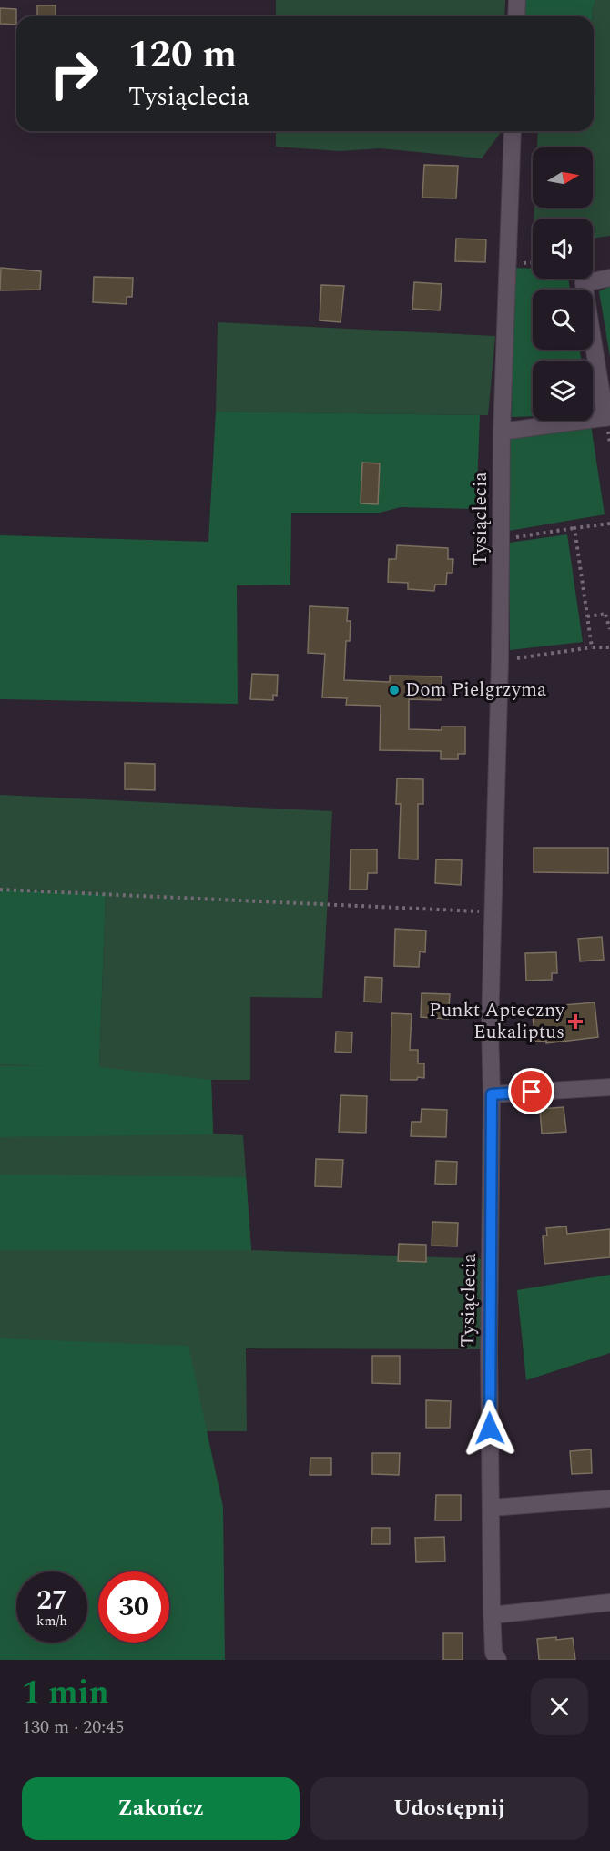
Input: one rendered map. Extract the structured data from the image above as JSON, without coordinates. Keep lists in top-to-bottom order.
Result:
{
  "streets": {
    "street": ["Tysiąclecia"]
  },
  "places": {
    "other": ["Dom Pielgrzyma"],
    "health": ["Punkt Apteczny Eukaliptus"]
  },
  "north": "right",
  "page": {
    "turn": ["120 m", "Tysiąclecia"],
    "speed": "27 km/h",
    "limit": "30",
    "heading": ["1 min", "130 m · 20:45"],
    "buttons": ["Zakończ", "Udostępnij"]
  }
}
